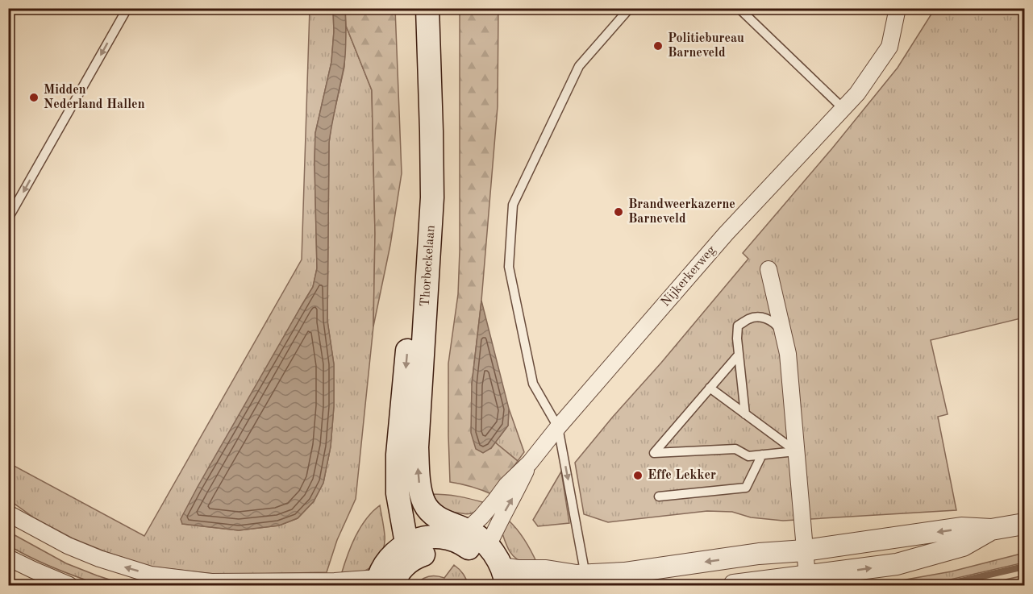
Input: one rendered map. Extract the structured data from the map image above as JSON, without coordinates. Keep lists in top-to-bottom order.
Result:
{
  "streets": {
    "main road": ["Thorbeckelaan"],
    "street": ["Nijkerkerweg"]
  },
  "crossings": [
    ["Thorbeckelaan", "Nijkerkerweg"]
  ],
  "places": [
    "Politiebureau Barneveld",
    "Midden Nederland Hallen",
    "Brandweerkazerne Barneveld",
    "Effe Lekker"
  ]
}
